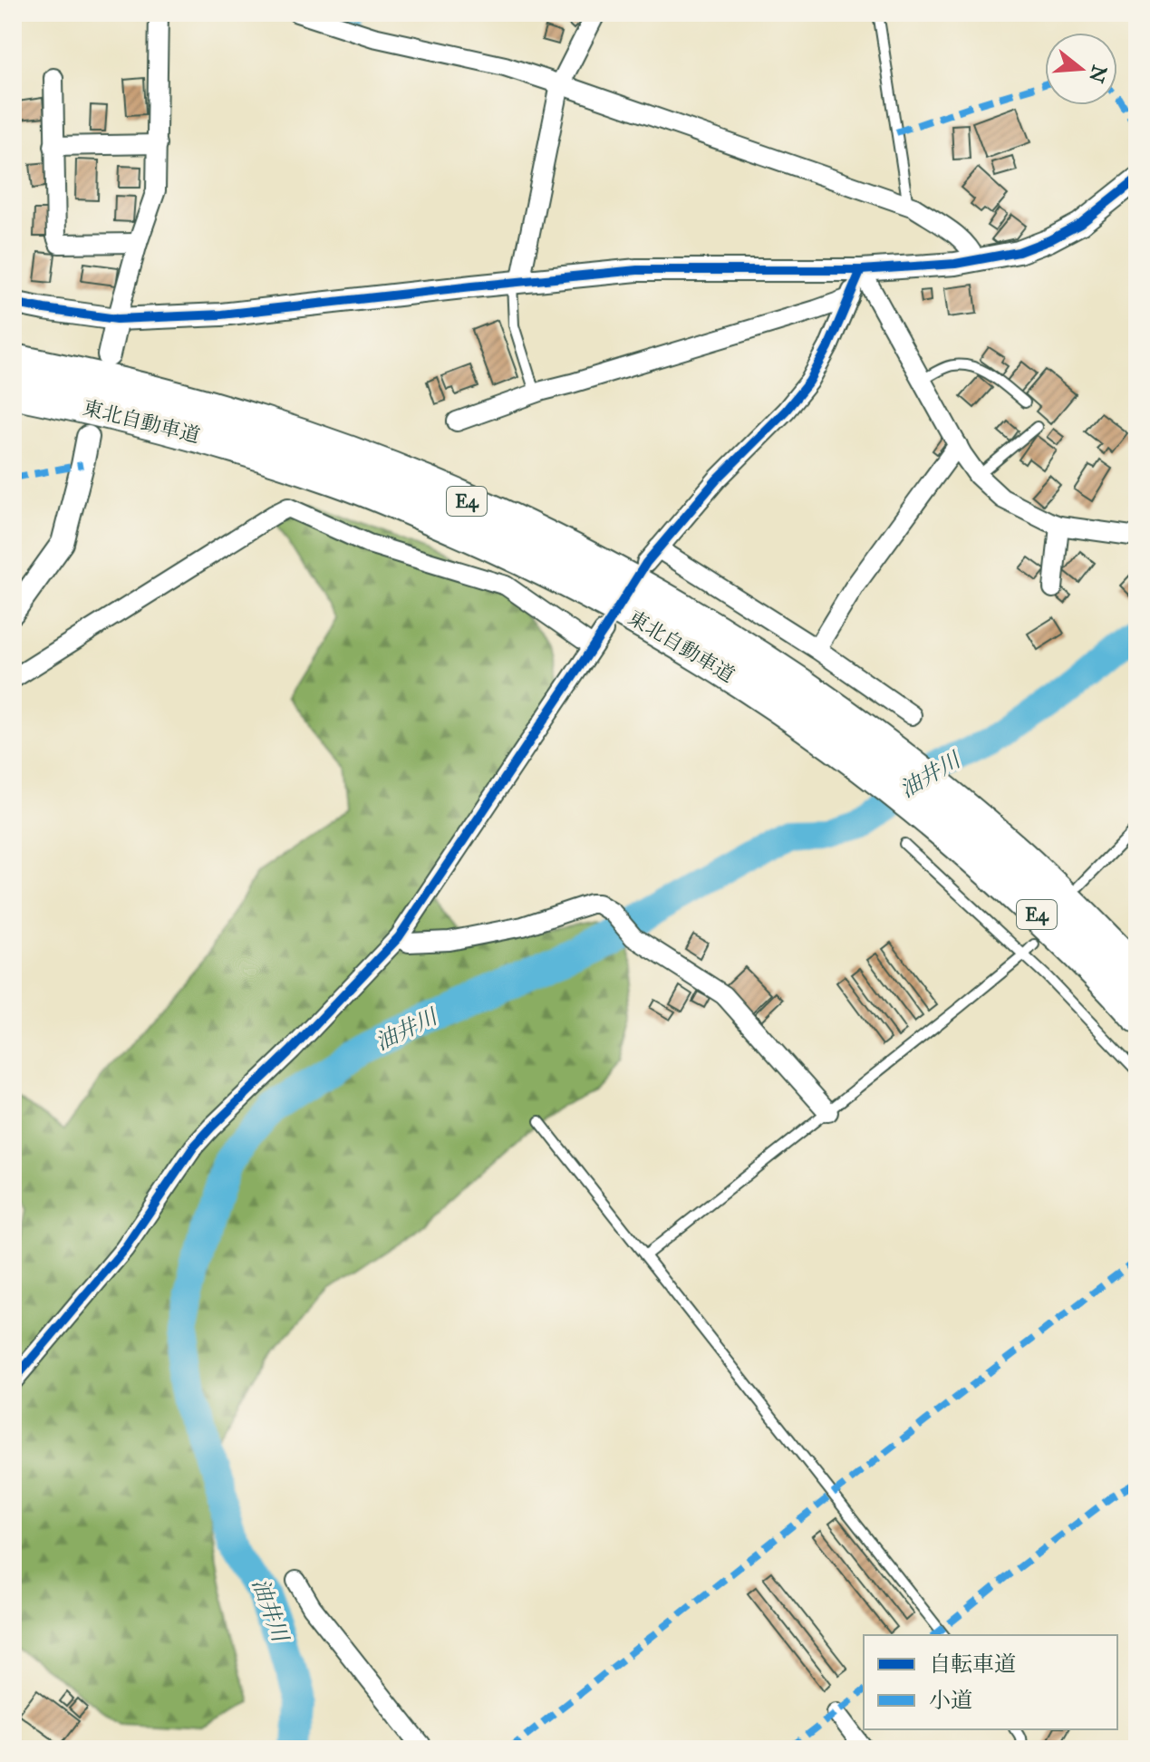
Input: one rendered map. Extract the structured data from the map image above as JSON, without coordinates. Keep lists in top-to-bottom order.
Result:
{
  "streets": {
    "highway": ["東北自動車道", "E4"]
  },
  "water": ["油井川"],
  "legend": ["自転車道", "小道"],
  "north": "right"
}
